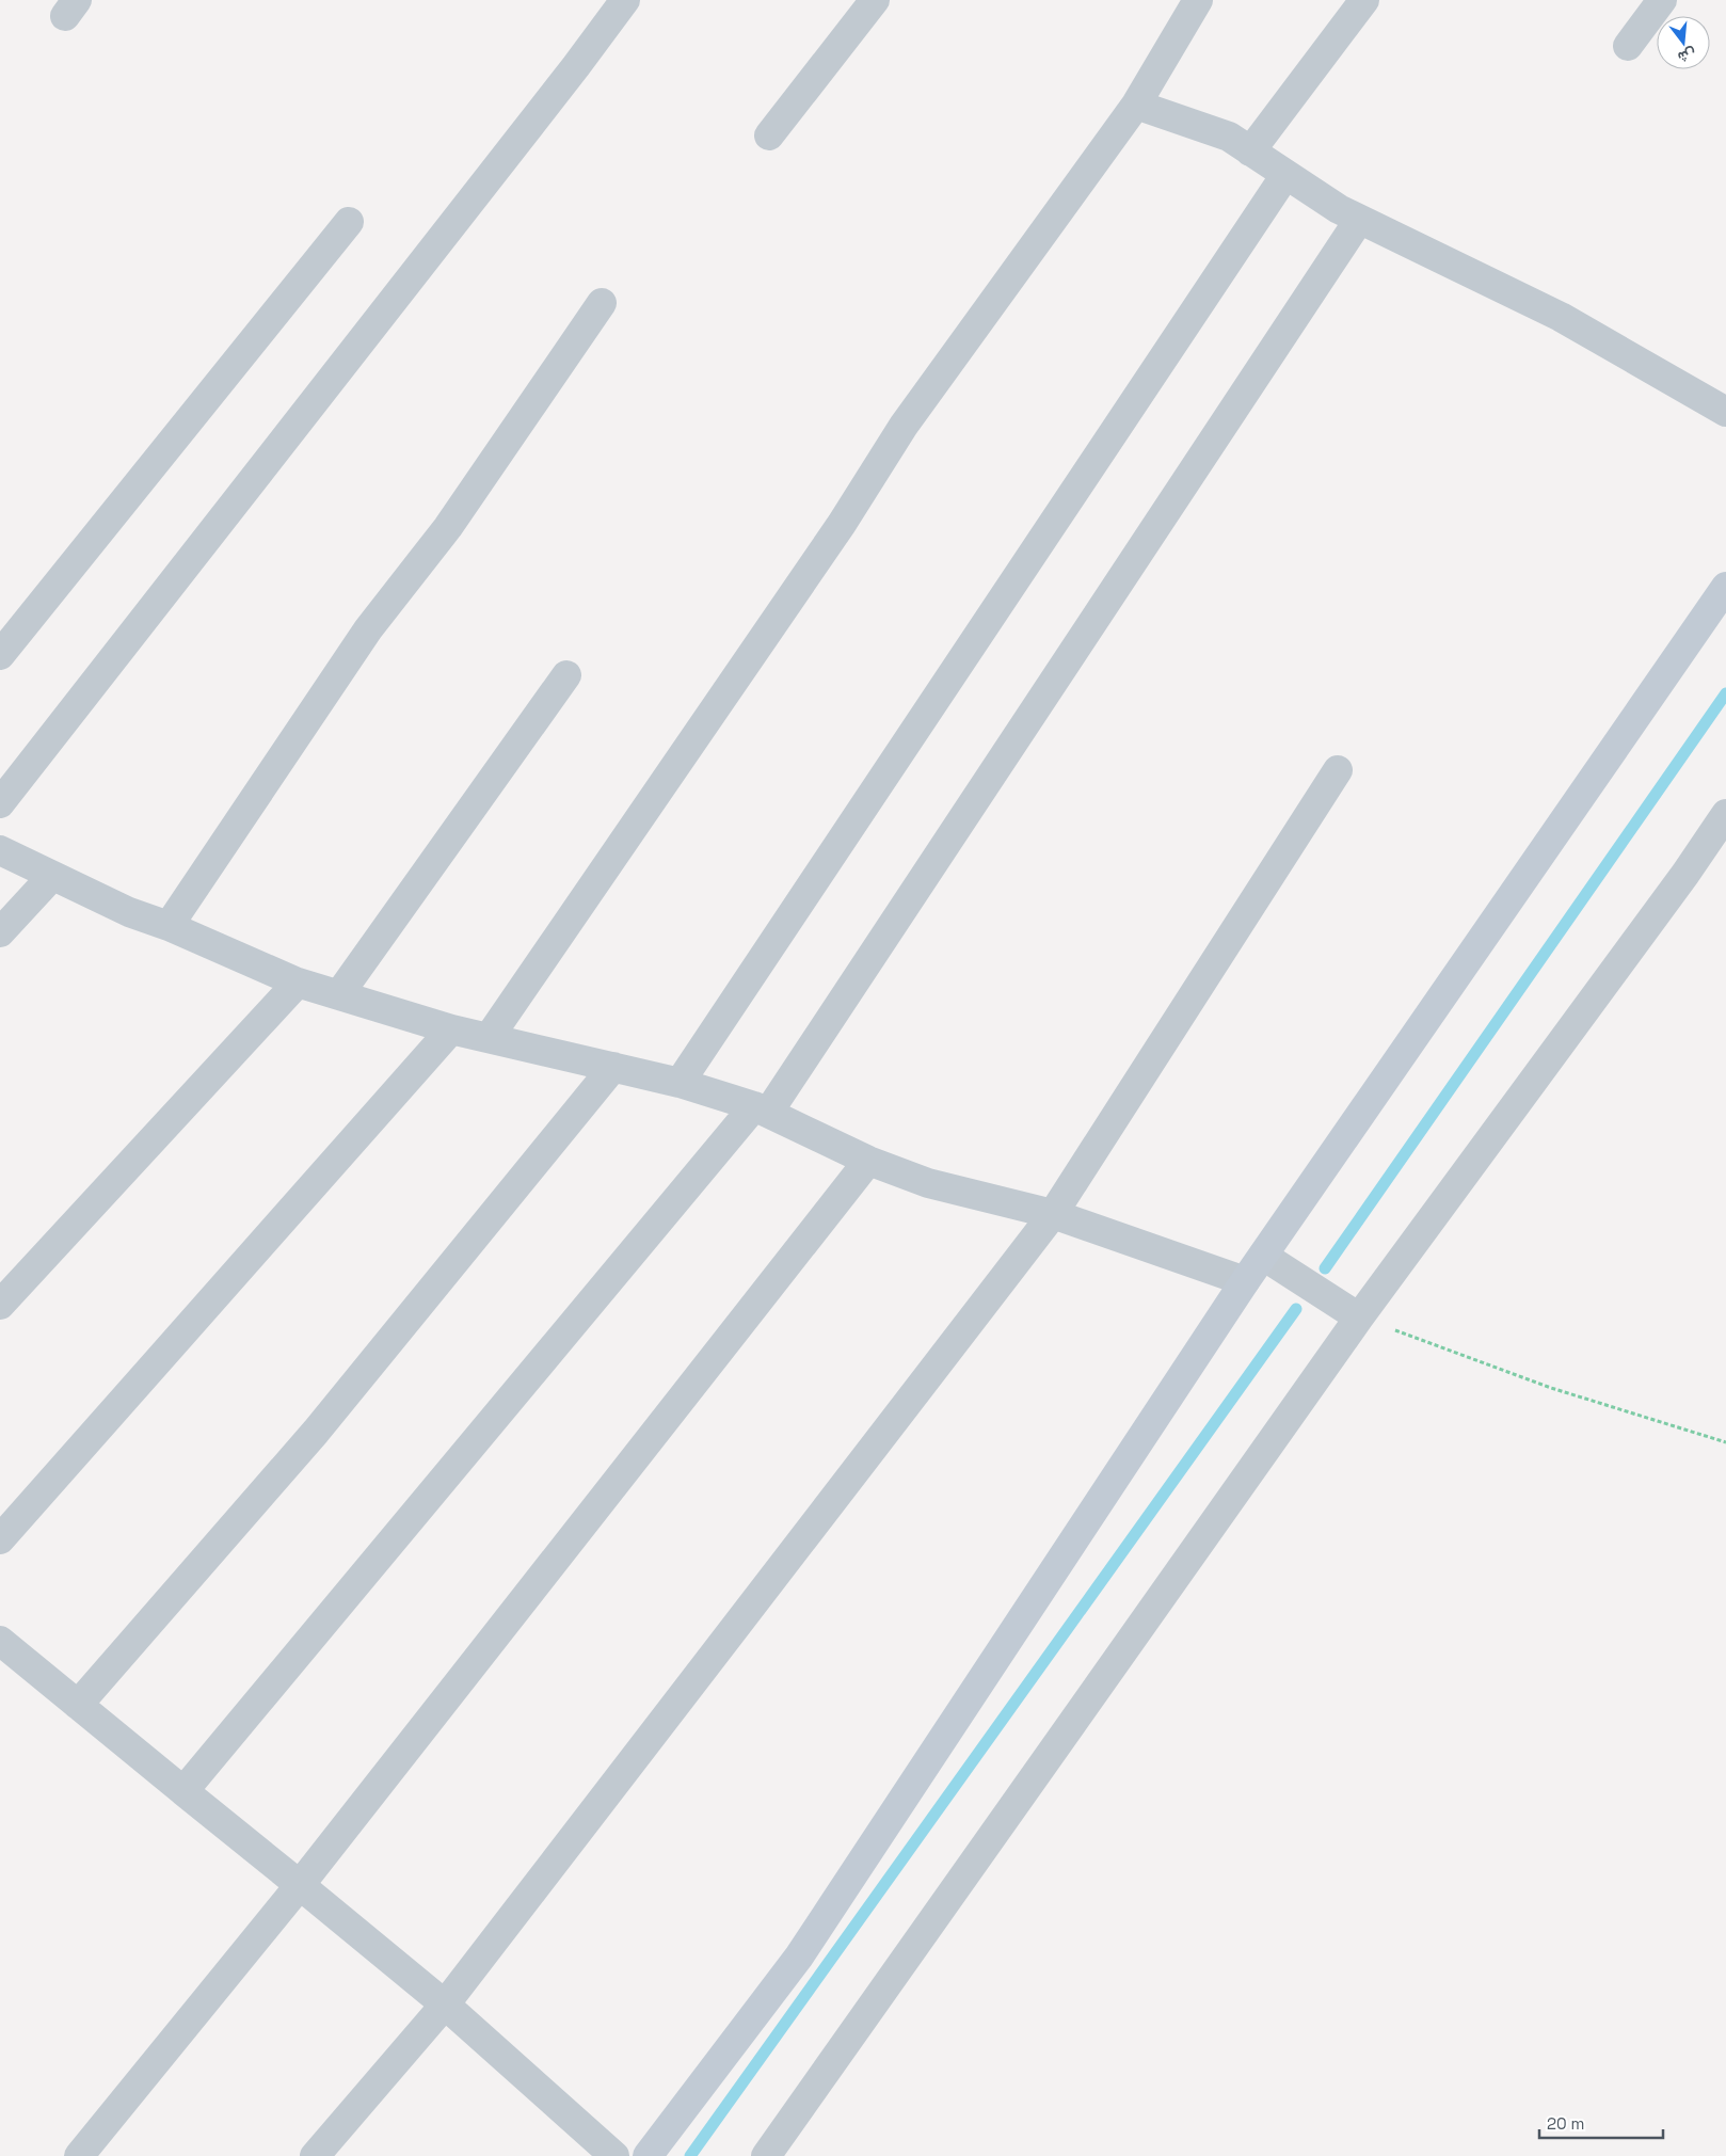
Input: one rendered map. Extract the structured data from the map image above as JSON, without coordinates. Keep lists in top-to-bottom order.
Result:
{
  "scale_bar": "20 m",
  "north": "bottom"
}
